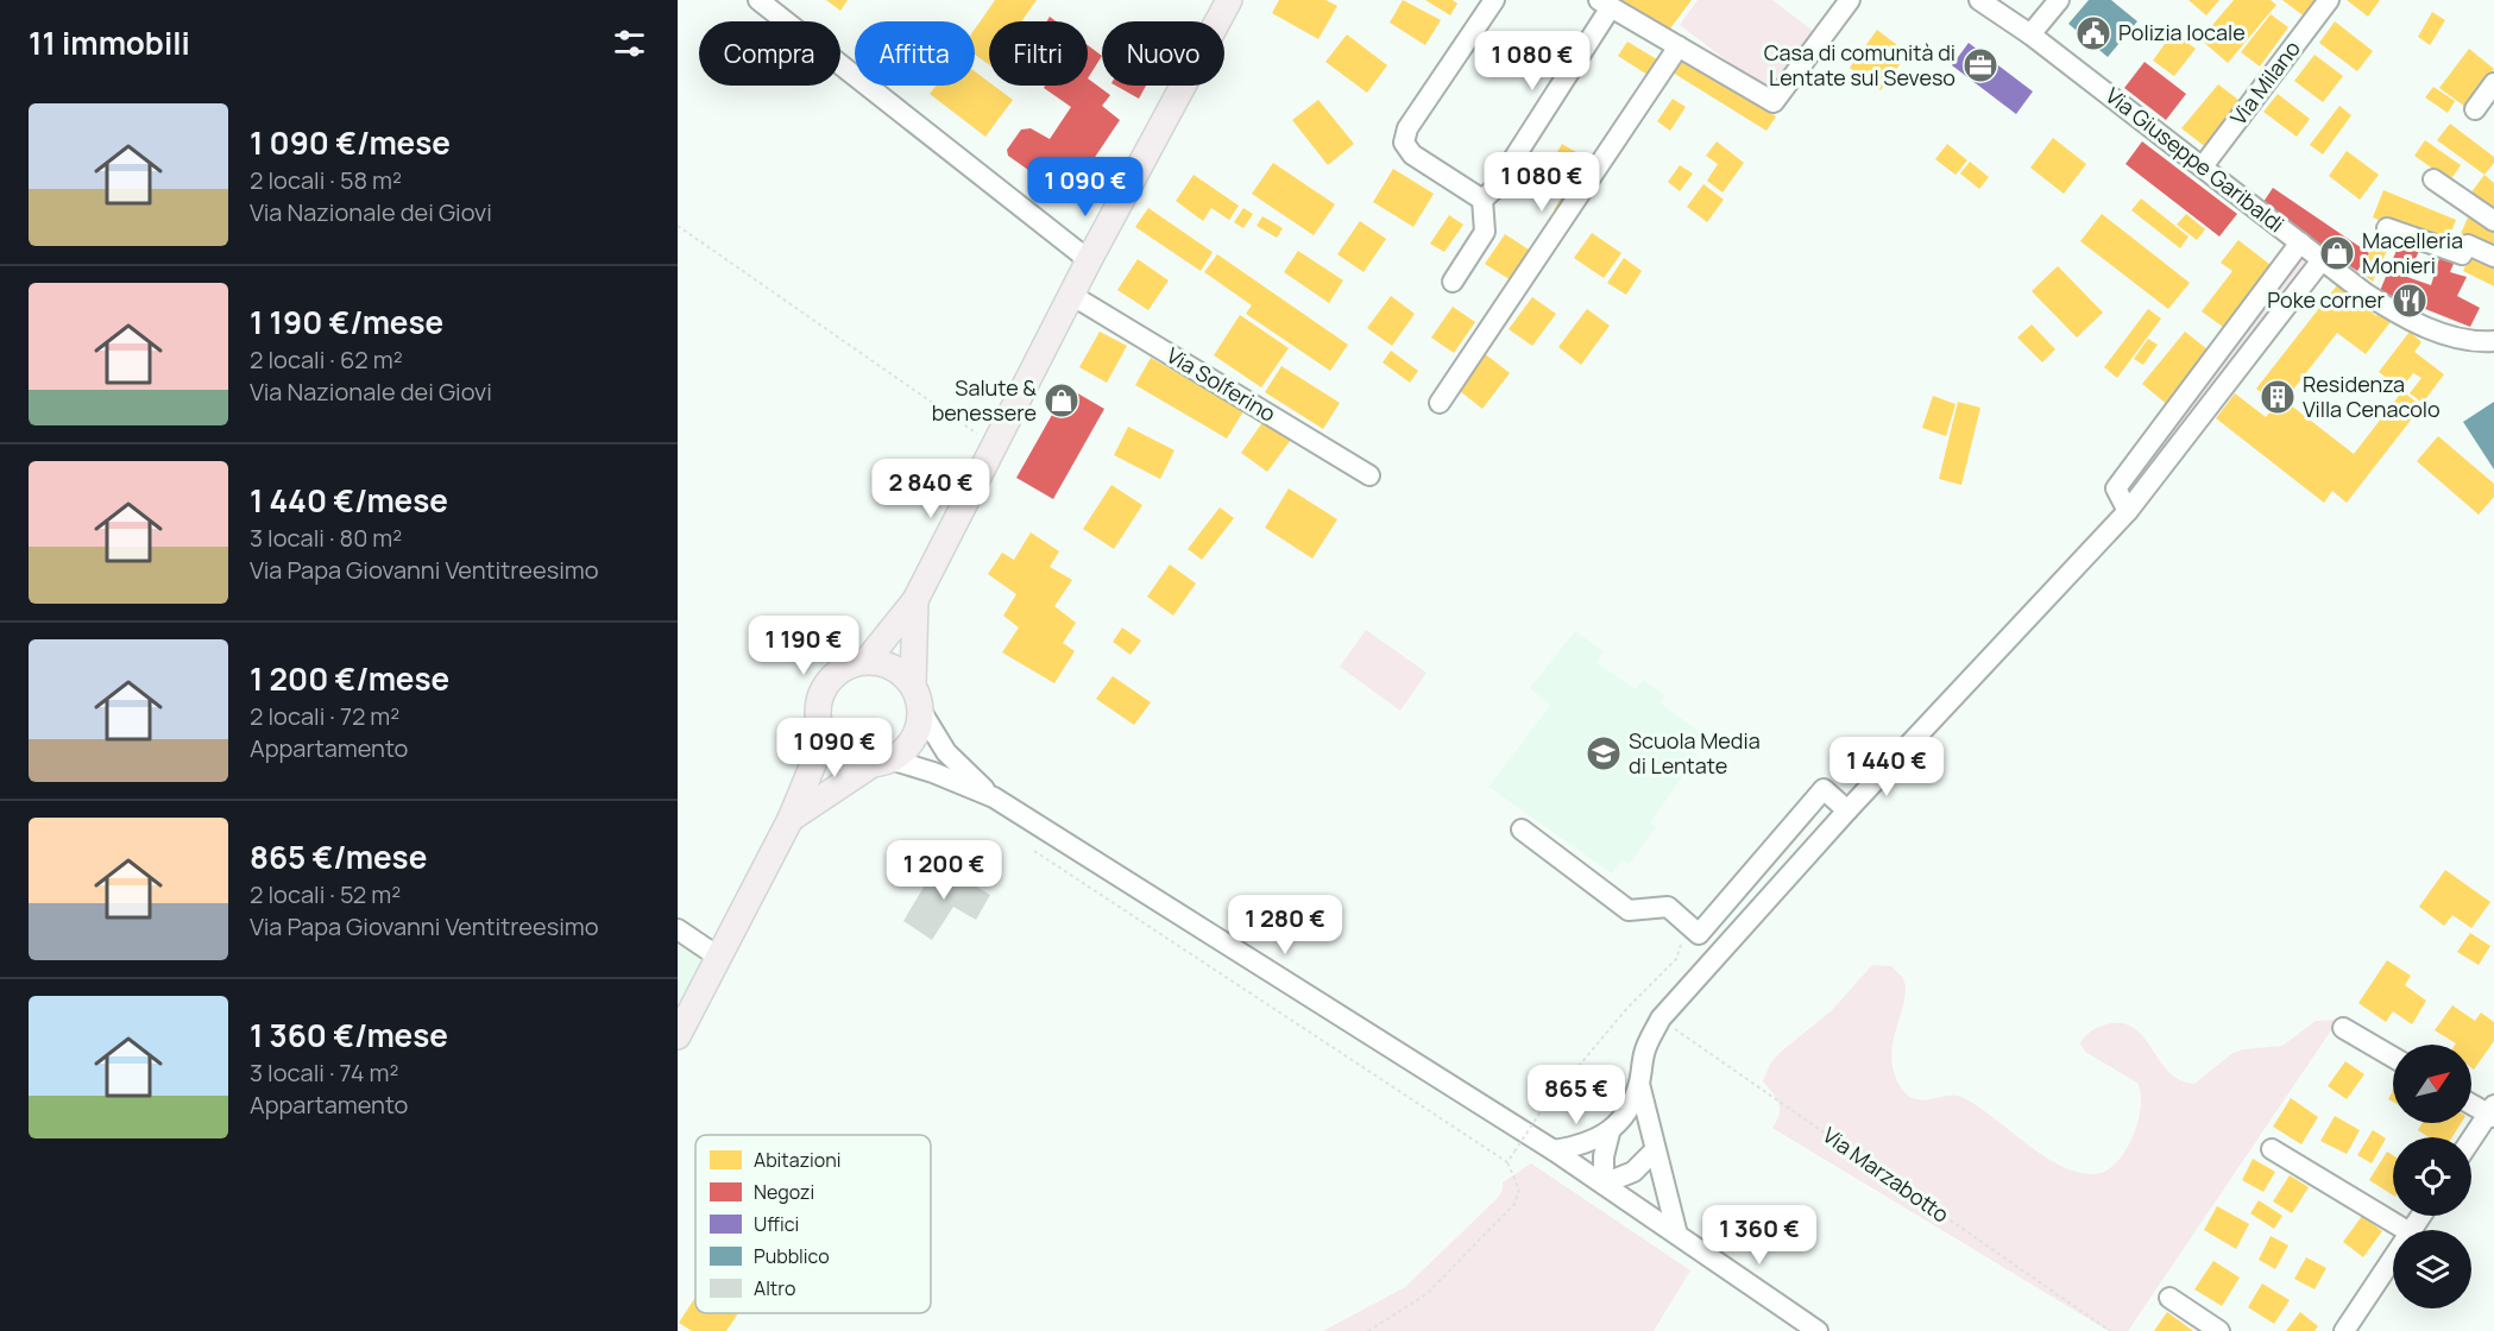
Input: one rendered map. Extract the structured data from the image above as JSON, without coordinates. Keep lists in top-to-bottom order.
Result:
{
  "streets": {
    "street": ["Via Milano", "Via Giuseppe Garibaldi", "Via Solferino"],
    "path": ["Via Marzabotto"]
  },
  "crossings": [
    ["Via Milano", "Via Giuseppe Garibaldi"]
  ],
  "places": {
    "public building": ["Polizia locale"],
    "office": ["Casa di comunità di Lentate sul Seveso"],
    "shop": ["Macelleria Monieri", "Salute & benessere"],
    "restaurant": ["Poke corner"],
    "building": ["Residenza Villa Cenacolo"],
    "school or university": ["Scuola Media di Lentate"]
  },
  "legend": [
    "Abitazioni",
    "Negozi",
    "Uffici",
    "Pubblico",
    "Altro"
  ],
  "north": "top right",
  "page": {
    "heading": "11 immobili",
    "chip": [
      "Compra",
      "Affitta",
      "Filtri",
      "Nuovo"
    ],
    "price": [
      "1 080 €",
      "1 080 €",
      "1 090 €",
      "2 840 €",
      "1 190 €",
      "1 090 €",
      "1 440 €",
      "1 200 €",
      "1 280 €",
      "865 €",
      "1 360 €"
    ],
    "list": [
      {
        "name": "1 090 €/mese",
        "note": "2 locali · 58 m² · Via Nazionale dei Giovi"
      },
      {
        "name": "1 190 €/mese",
        "note": "2 locali · 62 m² · Via Nazionale dei Giovi"
      },
      {
        "name": "1 440 €/mese",
        "note": "3 locali · 80 m² · Via Papa Giovanni Ventitreesimo"
      },
      {
        "name": "1 200 €/mese",
        "note": "2 locali · 72 m² · Appartamento"
      },
      {
        "name": "865 €/mese",
        "note": "2 locali · 52 m² · Via Papa Giovanni Ventitreesimo"
      },
      {
        "name": "1 360 €/mese",
        "note": "3 locali · 74 m² · Appartamento"
      }
    ]
  }
}
